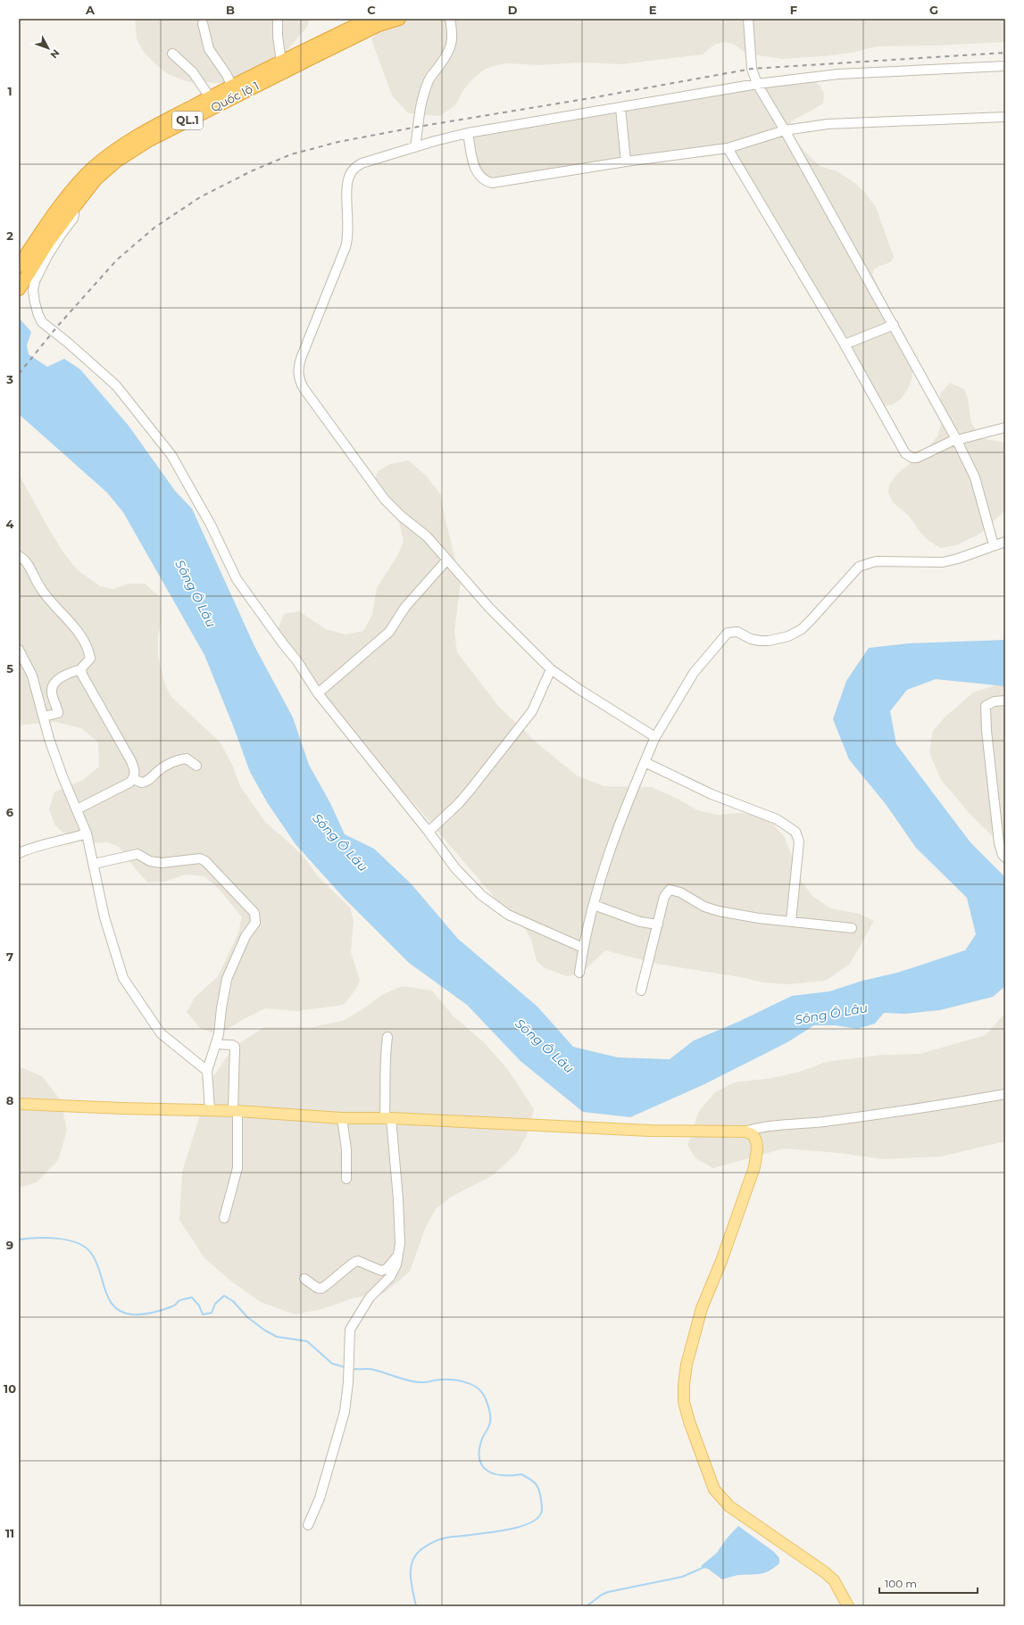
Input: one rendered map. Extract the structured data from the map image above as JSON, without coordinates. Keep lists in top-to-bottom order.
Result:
{
  "streets": {
    "highway": ["Quốc lộ 1", "QL.1"]
  },
  "water": ["Sông Ô Lâu"],
  "scale_bar": "100 m",
  "north": "bottom right",
  "grid": {
    "columns": [
      "A",
      "B",
      "C",
      "D",
      "E",
      "F",
      "G"
    ],
    "rows": [
      "1",
      "2",
      "3",
      "4",
      "5",
      "6",
      "7",
      "8",
      "9",
      "10",
      "11"
    ]
  }
}
